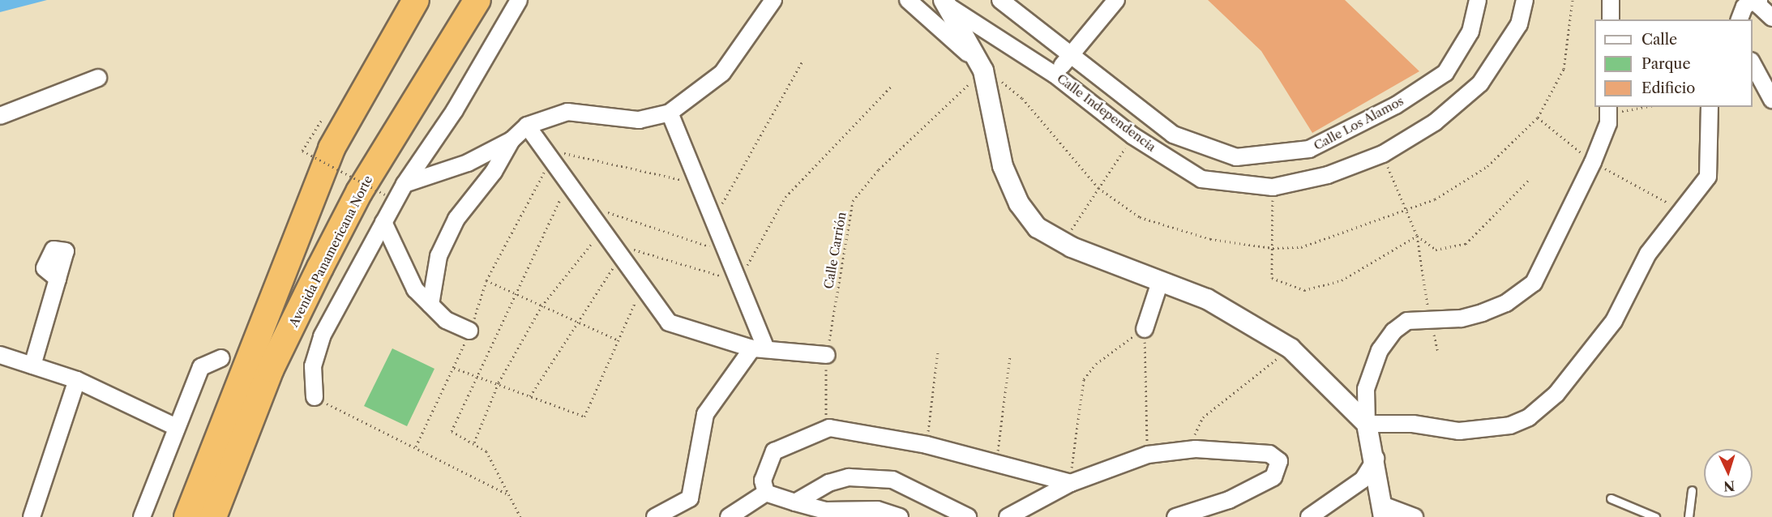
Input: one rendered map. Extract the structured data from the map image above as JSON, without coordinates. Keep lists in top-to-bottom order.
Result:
{
  "streets": {
    "highway": ["Avenida Panamericana Norte"],
    "street": ["Calle Independencia", "Calle Los Alamos"],
    "path": ["Calle Carrión"]
  },
  "legend": ["Calle", "Parque", "Edificio"],
  "north": "bottom"
}
